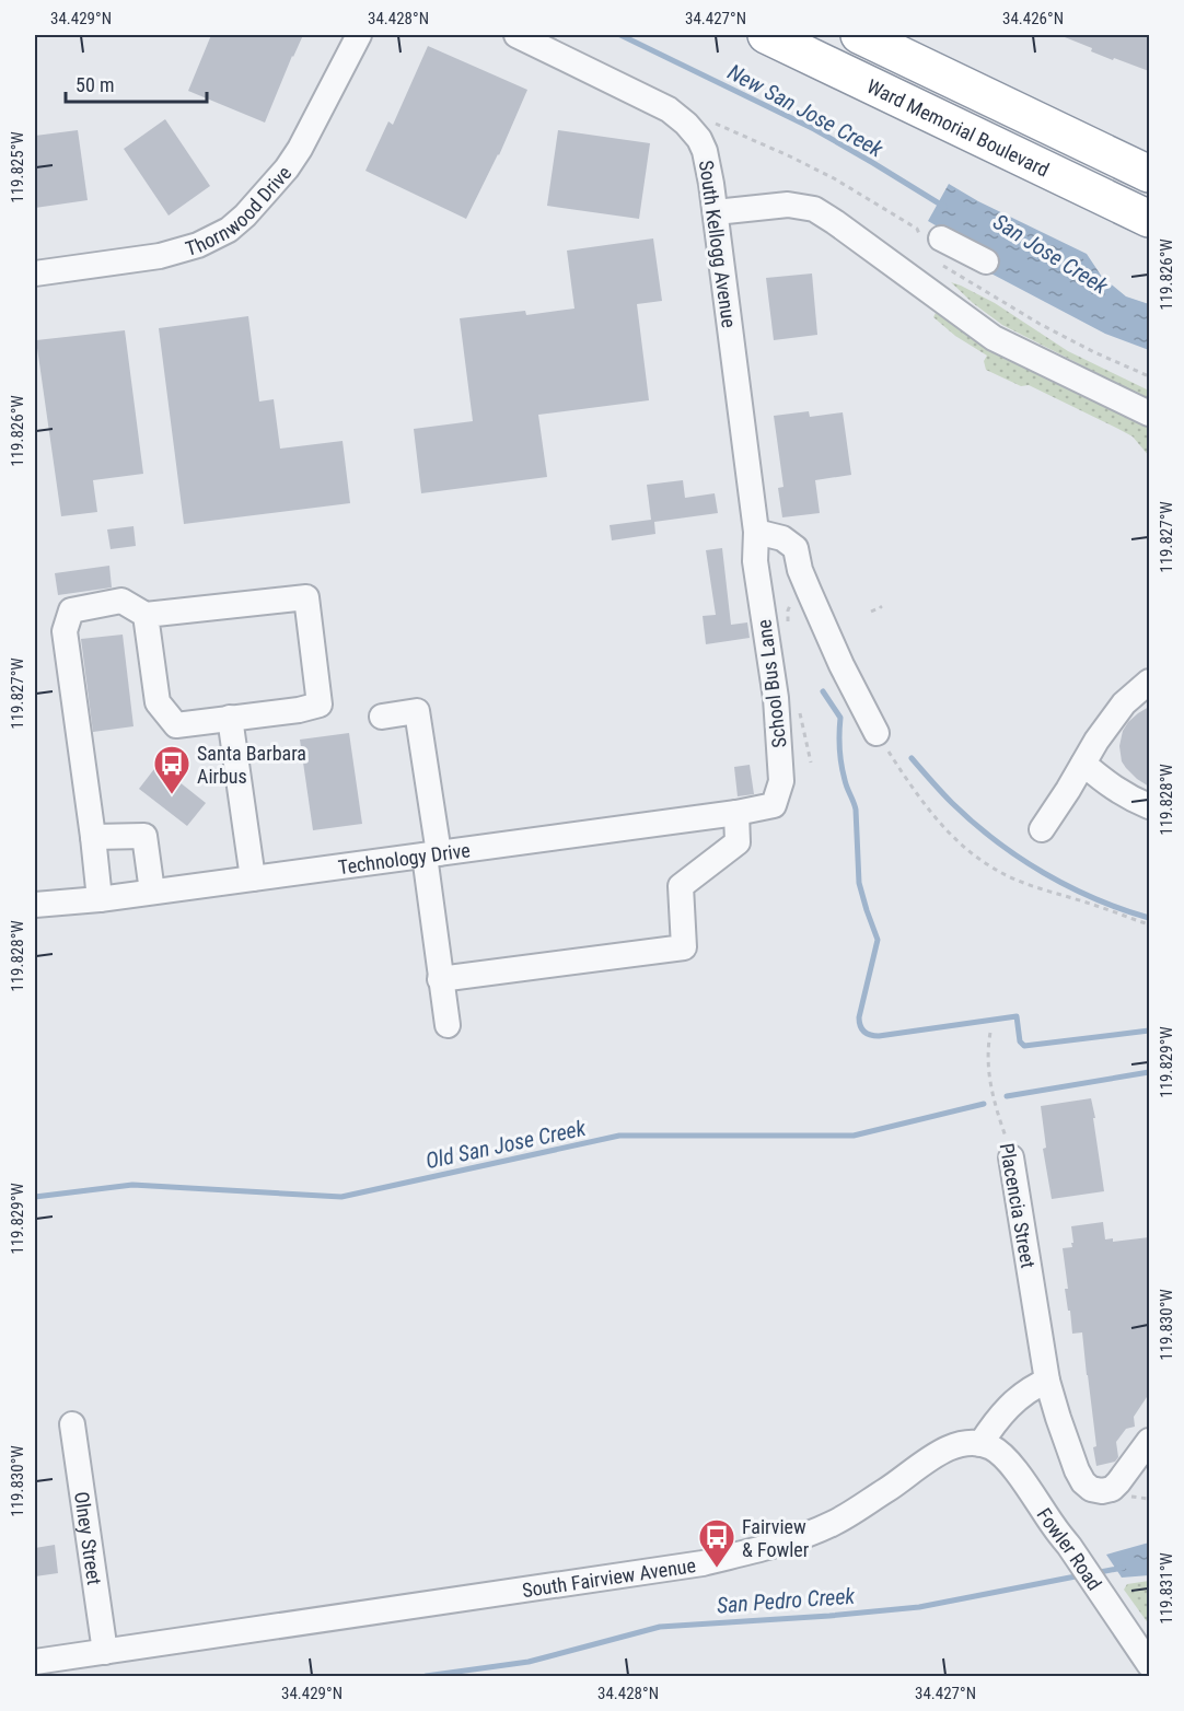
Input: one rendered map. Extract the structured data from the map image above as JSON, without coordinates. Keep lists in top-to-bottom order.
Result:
{
  "streets": {
    "highway": ["Ward Memorial Boulevard"],
    "street": [
      "Thornwood Drive",
      "South Kellogg Avenue",
      "School Bus Lane",
      "Technology Drive",
      "Placencia Street",
      "Olney Street",
      "Fowler Road",
      "South Fairview Avenue"
    ]
  },
  "crossings": [
    ["South Kellogg Avenue", "School Bus Lane"],
    ["School Bus Lane", "Technology Drive"],
    ["Olney Street", "South Fairview Avenue"],
    ["Fowler Road", "South Fairview Avenue"]
  ],
  "water": [
    "New San Jose Creek",
    "San Jose Creek",
    "Old San Jose Creek",
    "San Pedro Creek"
  ],
  "places": {
    "bus stop": ["Santa Barbara Airbus", "Fairview & Fowler"]
  },
  "scale_bar": "50 m",
  "coordinates": [
    "34.429°N",
    "34.428°N",
    "34.427°N",
    "34.426°N",
    "119.825°W",
    "119.826°W",
    "119.827°W",
    "119.828°W",
    "119.829°W",
    "119.830°W",
    "119.831°W"
  ]
}
